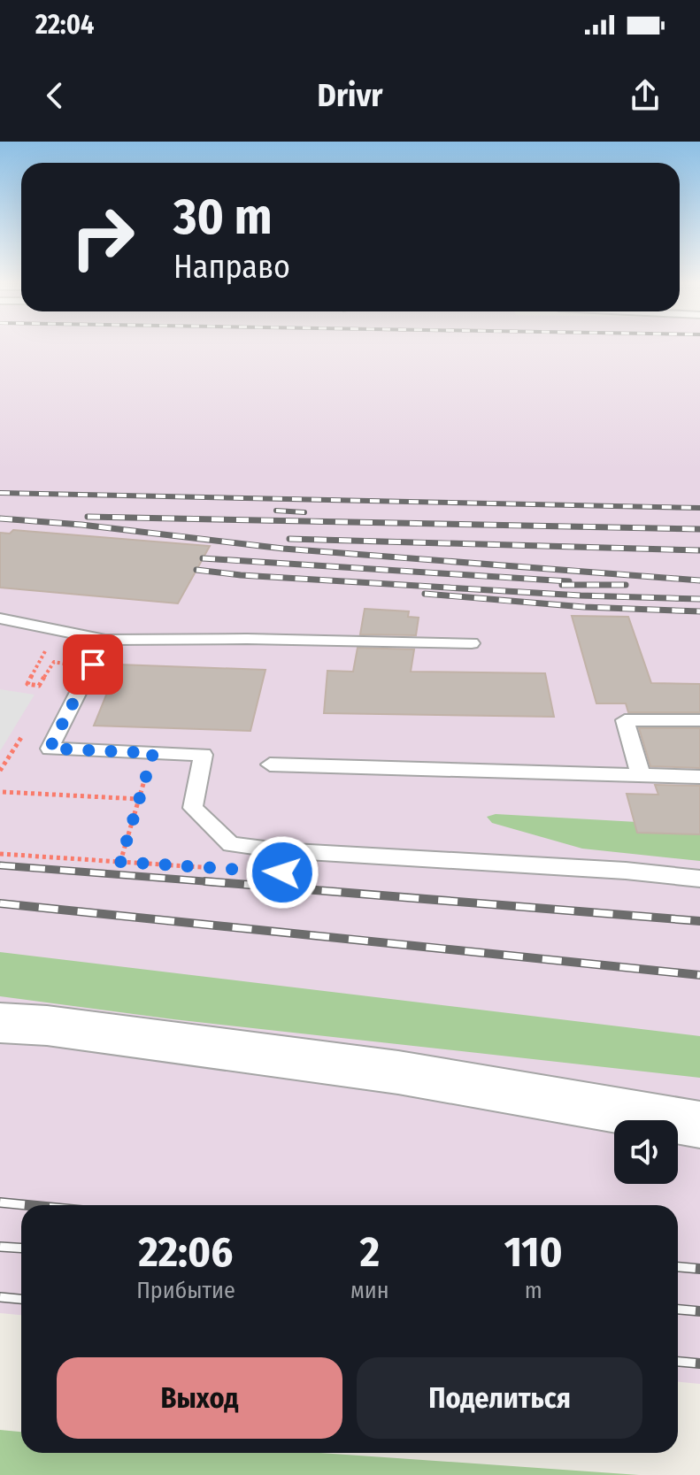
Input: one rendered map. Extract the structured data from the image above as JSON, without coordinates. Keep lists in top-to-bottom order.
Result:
{
  "page": {
    "status": "22:04",
    "header": "Drivr",
    "turn": ["30 m", "Направо"],
    "eta": [
      "22:06",
      "Прибытие",
      "2",
      "мин",
      "110",
      "m"
    ],
    "buttons": ["Выход", "Поделиться"]
  }
}
